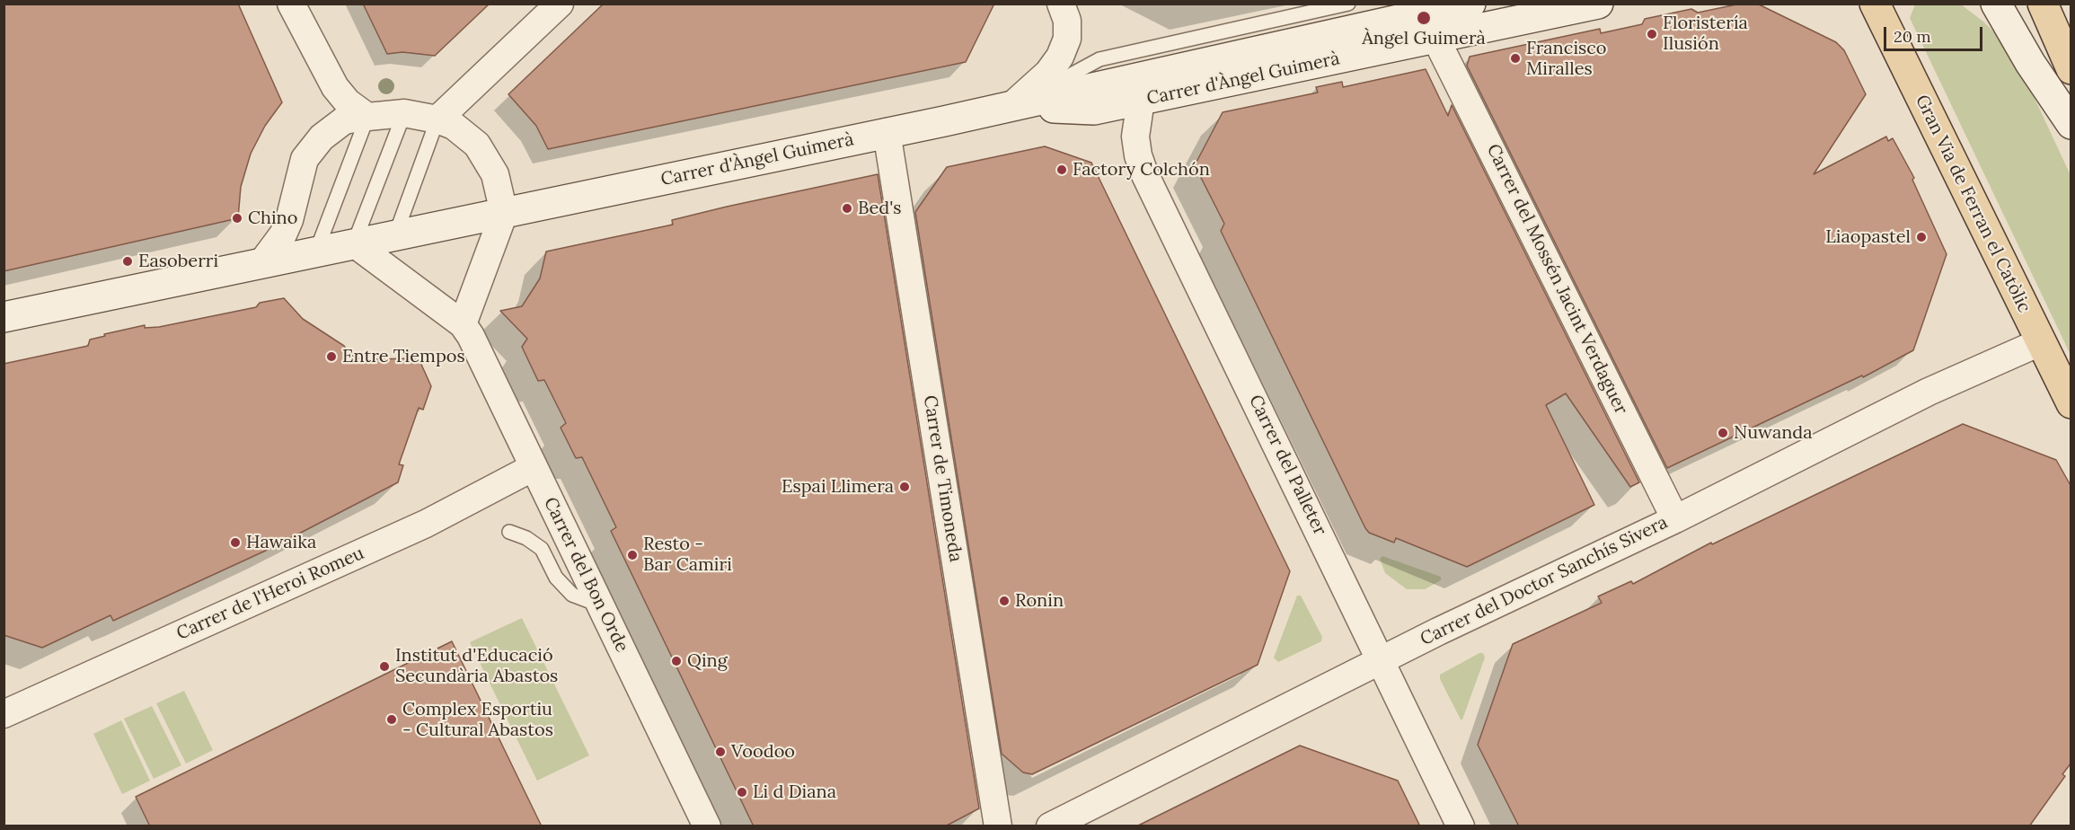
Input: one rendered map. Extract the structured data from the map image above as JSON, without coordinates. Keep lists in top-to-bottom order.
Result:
{
  "streets": {
    "main road": ["Carrer d'Àngel Guimerà", "Gran Via de Ferran el Catòlic"],
    "street": [
      "Carrer del Mossén Jacint Verdaguer",
      "Carrer del Palleter",
      "Carrer de Timoneda",
      "Carrer del Bon Orde",
      "Carrer del Doctor Sanchís Sivera",
      "Carrer de l'Heroi Romeu"
    ]
  },
  "crossings": [
    ["Carrer d'Àngel Guimerà", "Carrer del Mossén Jacint Verdaguer"],
    ["Carrer d'Àngel Guimerà", "Carrer del Palleter"],
    ["Carrer d'Àngel Guimerà", "Carrer de Timoneda"],
    ["Gran Via de Ferran el Catòlic", "Carrer del Doctor Sanchís Sivera"],
    ["Carrer del Mossén Jacint Verdaguer", "Carrer del Doctor Sanchís Sivera"],
    ["Carrer del Palleter", "Carrer del Doctor Sanchís Sivera"],
    ["Carrer del Bon Orde", "Carrer de l'Heroi Romeu"]
  ],
  "places": [
    "Àngel Guimerà",
    "Floristería Ilusión",
    "Francisco Miralles",
    "Factory Colchón",
    "Bed's",
    "Chino",
    "Liaopastel",
    "Easoberri",
    "Entre Tiempos",
    "Nuwanda",
    "Espai Llimera",
    "Hawaika",
    "Resto - Bar Camiri",
    "Ronin",
    "Qing",
    "Institut d'Educació Secundària Abastos",
    "Complex Esportiu - Cultural Abastos",
    "Voodoo",
    "Li d Diana"
  ],
  "scale_bar": "20 m"
}
